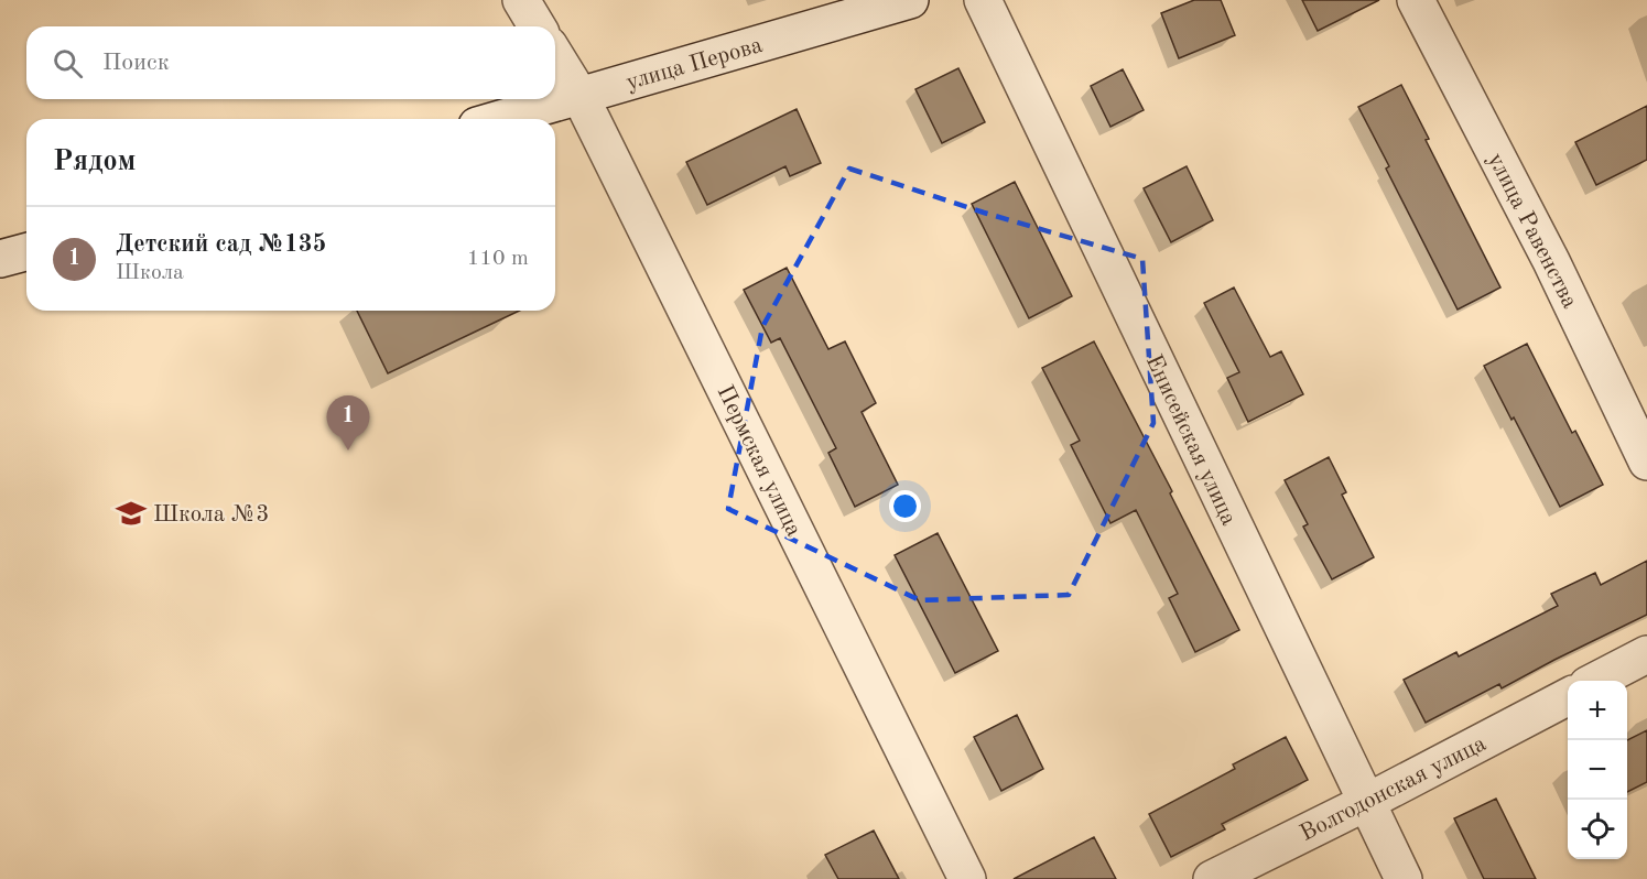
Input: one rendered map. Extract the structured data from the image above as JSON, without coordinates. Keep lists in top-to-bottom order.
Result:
{
  "streets": {
    "street": [
      "улица Перова",
      "улица Равенства",
      "Енисейская улица",
      "Пермская улица",
      "Волгодонская улица"
    ]
  },
  "crossings": [
    ["улица Перова", "Пермская улица"],
    ["Енисейская улица", "Волгодонская улица"]
  ],
  "places": {
    "school or university": ["Школа №3"]
  },
  "page": {
    "search": "Поиск",
    "heading": "Рядом",
    "list": [
      {
        "mark": "1",
        "name": "Детский сад №135",
        "note": "Школа",
        "value": "110 m"
      }
    ],
    "pins": "1",
    "map_buttons": ["+", "−"]
  }
}
